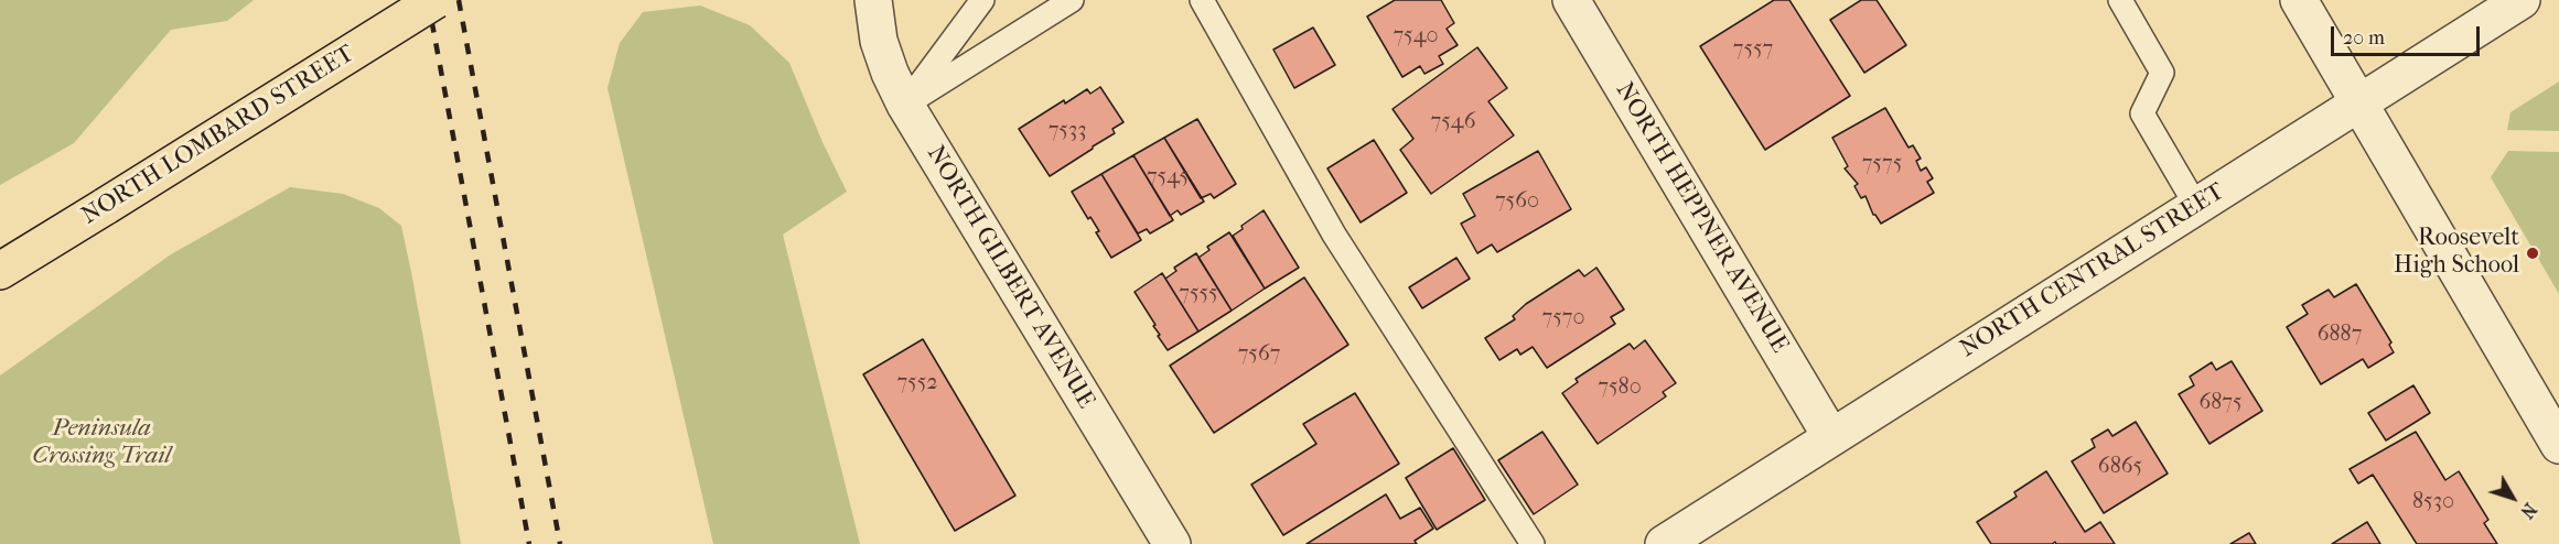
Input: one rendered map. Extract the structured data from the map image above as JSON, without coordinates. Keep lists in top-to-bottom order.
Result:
{
  "streets": {
    "main road": ["NORTH LOMBARD STREET"],
    "street": ["NORTH HEPPNER AVENUE", "NORTH CENTRAL STREET", "NORTH GILBERT AVENUE"]
  },
  "crossings": [
    ["NORTH HEPPNER AVENUE", "NORTH CENTRAL STREET"]
  ],
  "parks": ["Peninsula Crossing Trail"],
  "places": ["Roosevelt High School"],
  "house_numbers": [
    "7540",
    "7557",
    "7546",
    "7533",
    "7575",
    "7545",
    "7560",
    "7555",
    "7570",
    "6887",
    "7567",
    "7552",
    "7580",
    "6875",
    "6865",
    "8530"
  ],
  "scale_bar": "20 m",
  "north": "bottom right"
}
